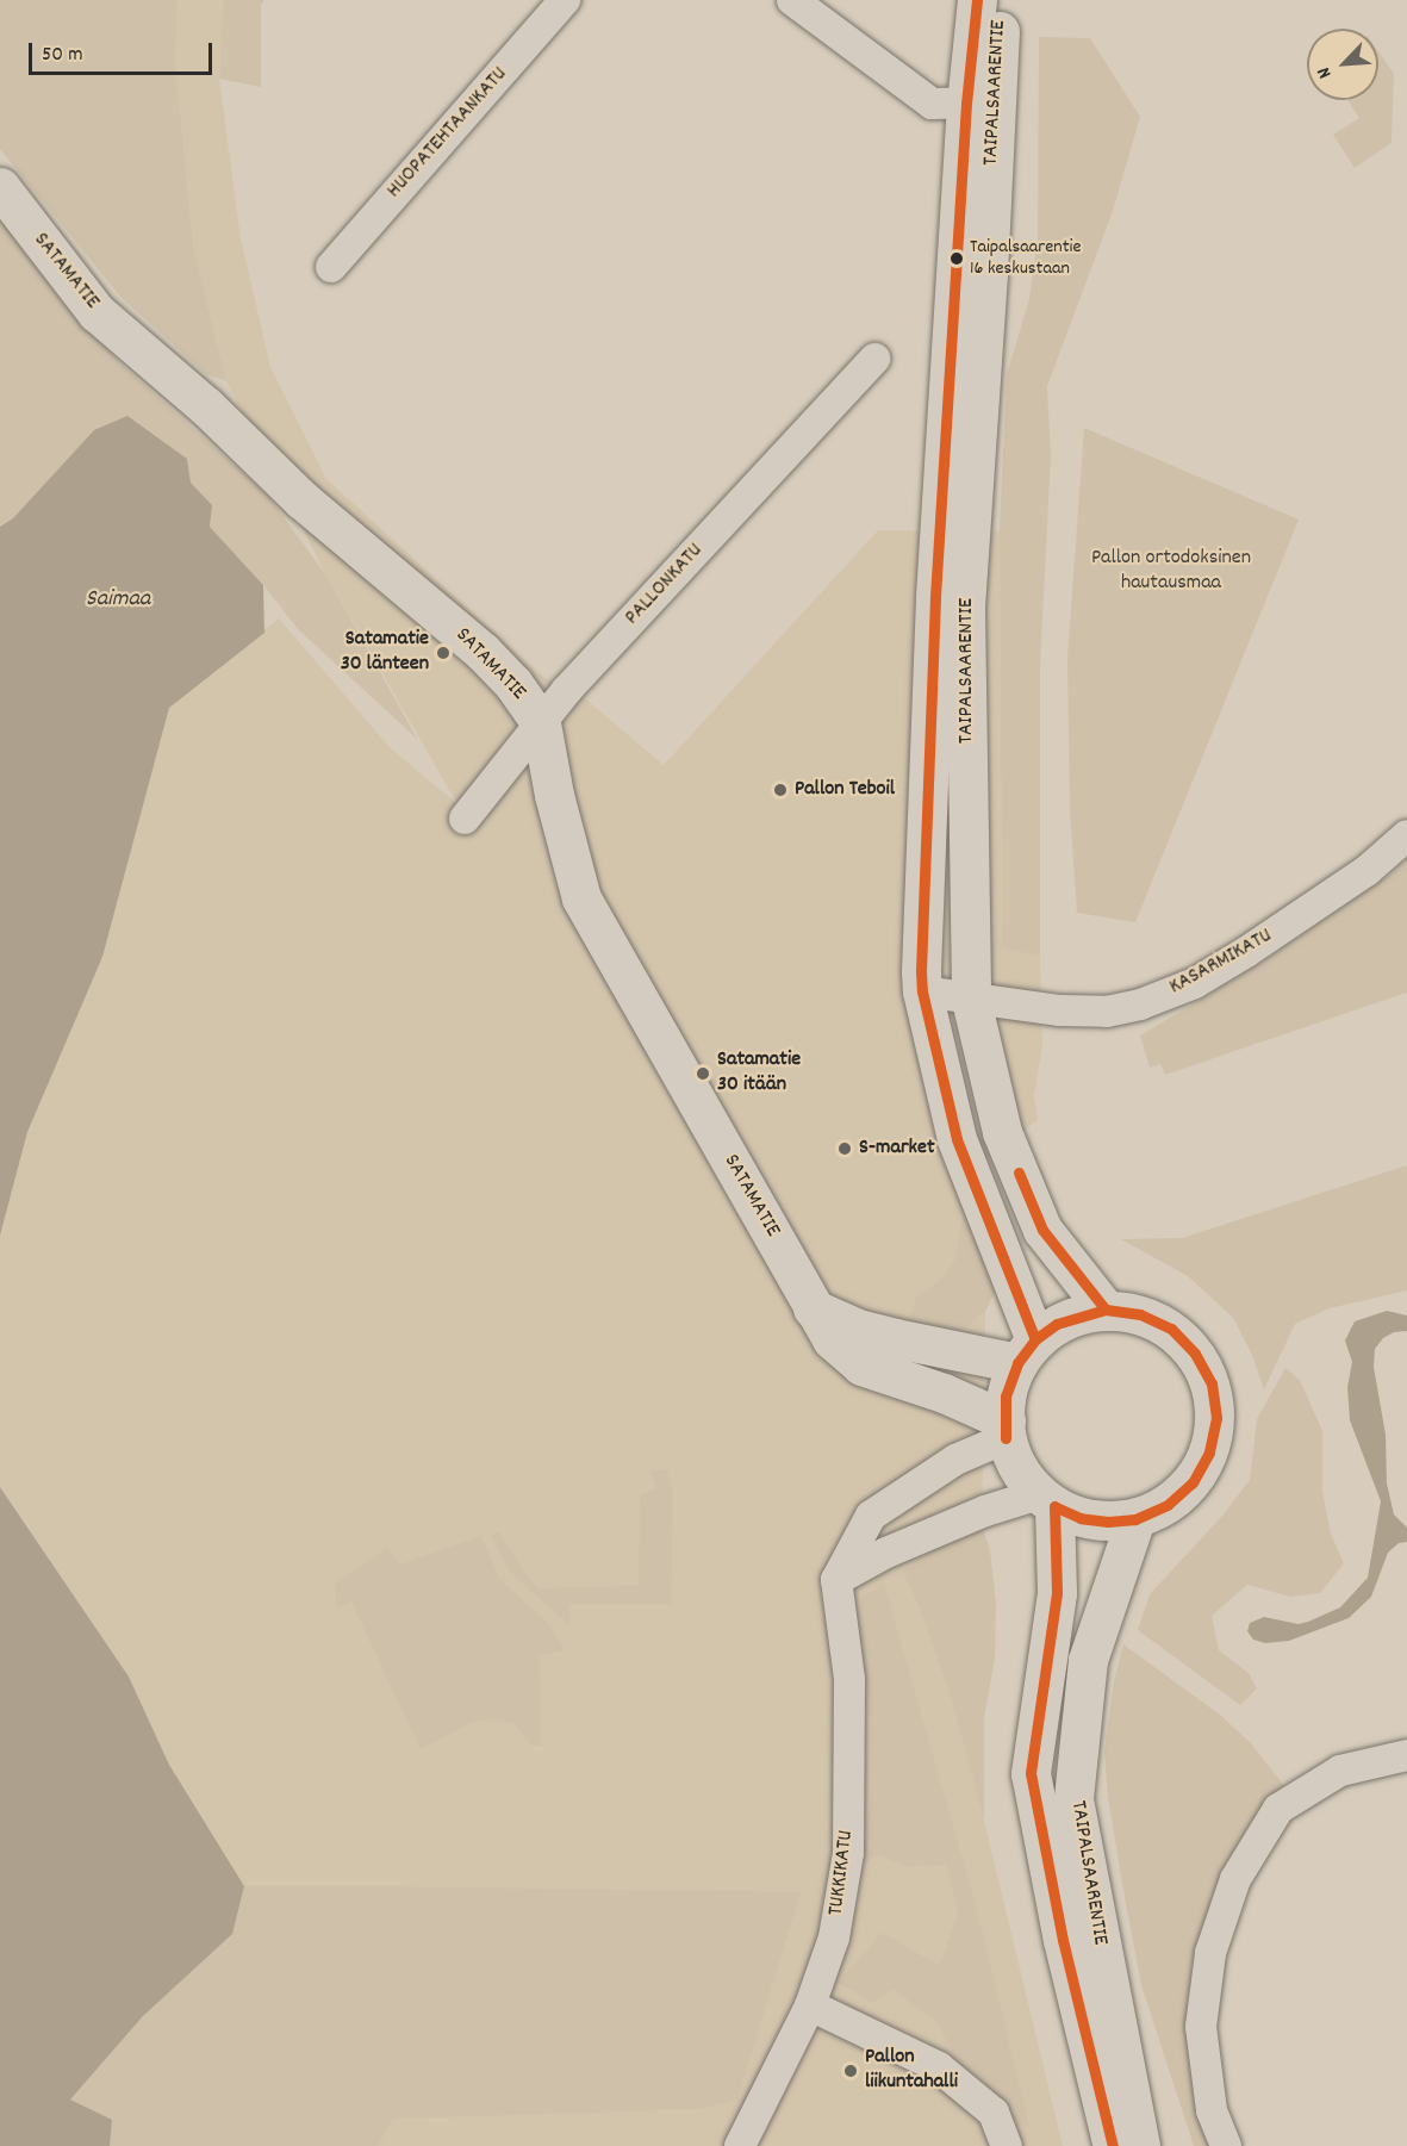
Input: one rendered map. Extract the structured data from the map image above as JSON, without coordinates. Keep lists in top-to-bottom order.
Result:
{
  "streets": {
    "main road": ["TAIPALSAARENTIE", "SATAMATIE"],
    "street": [
      "HUOPATEHTAANKATU",
      "PALLONKATU",
      "KASARMIKATU",
      "TUKKIKATU"
    ]
  },
  "crossings": [
    ["TAIPALSAARENTIE", "SATAMATIE"],
    ["TAIPALSAARENTIE", "KASARMIKATU"],
    ["SATAMATIE", "PALLONKATU"]
  ],
  "water": ["Saimaa"],
  "parks": ["Pallon ortodoksinen hautausmaa"],
  "places": [
    "Taipalsaarentie 16 keskustaan",
    "Satamatie 30 länteen",
    "Pallon Teboil",
    "Satamatie 30 itään",
    "S-market",
    "Pallon liikuntahalli"
  ],
  "scale_bar": "50 m",
  "north": "bottom left"
}
